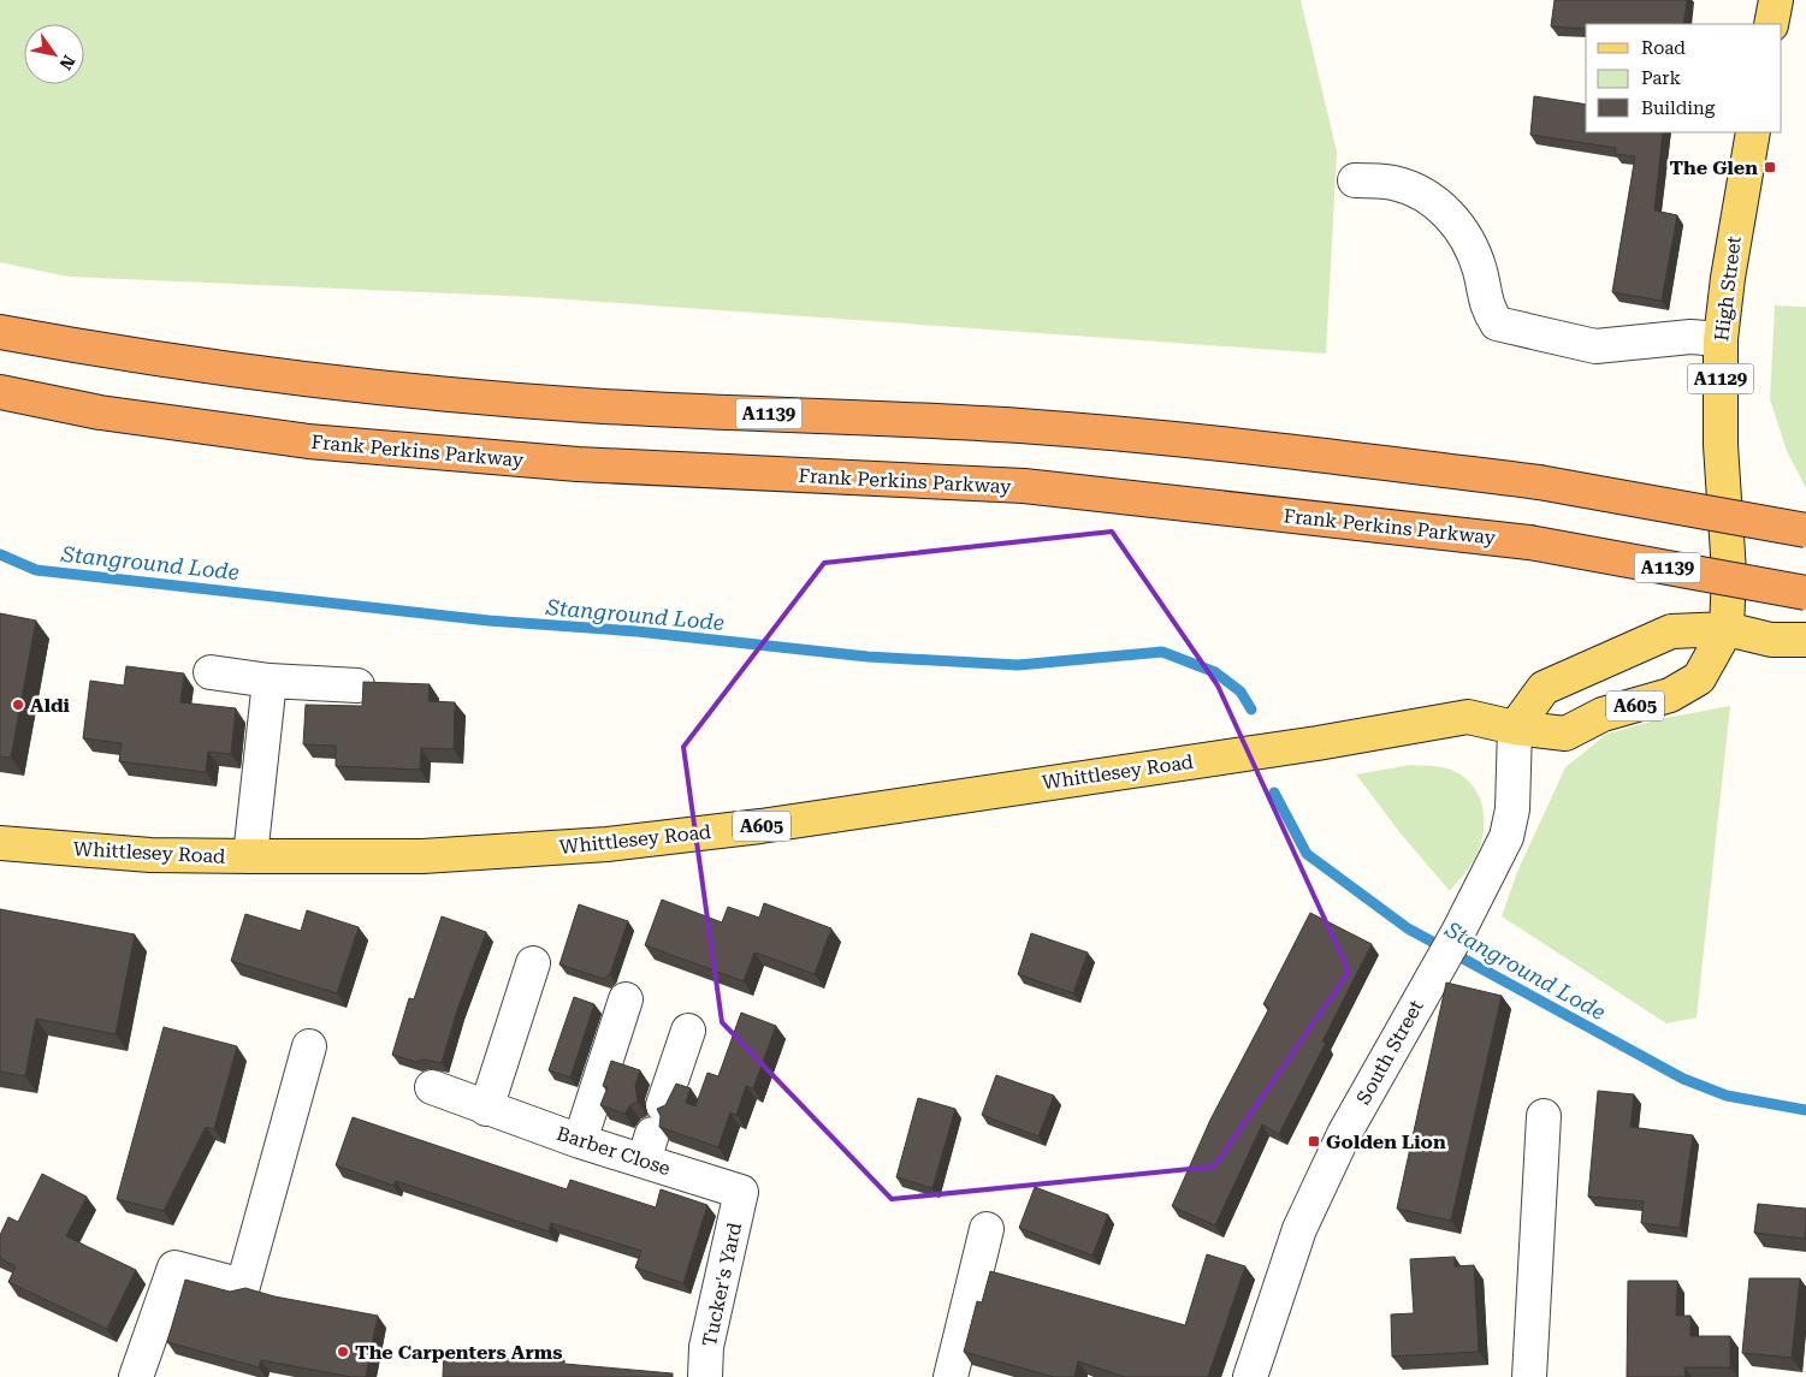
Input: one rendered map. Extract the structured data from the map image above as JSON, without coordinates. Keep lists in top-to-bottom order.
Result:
{
  "streets": {
    "highway": ["A1139", "Frank Perkins Parkway"],
    "main road": [
      "High Street",
      "A1129",
      "A605",
      "Whittlesey Road"
    ],
    "street": ["South Street", "Barber Close", "Tucker's Yard"]
  },
  "crossings": [
    ["High Street", "A605"],
    ["High Street", "Whittlesey Road"],
    ["A605", "Whittlesey Road"],
    ["A605", "South Street"],
    ["Whittlesey Road", "South Street"],
    ["Barber Close", "Tucker's Yard"]
  ],
  "water": ["Stanground Lode"],
  "places": {
    "transit": ["The Glen", "Golden Lion"],
    "other": ["Aldi", "The Carpenters Arms"]
  },
  "legend": ["Road", "Park", "Building"],
  "north": "bottom right"
}
